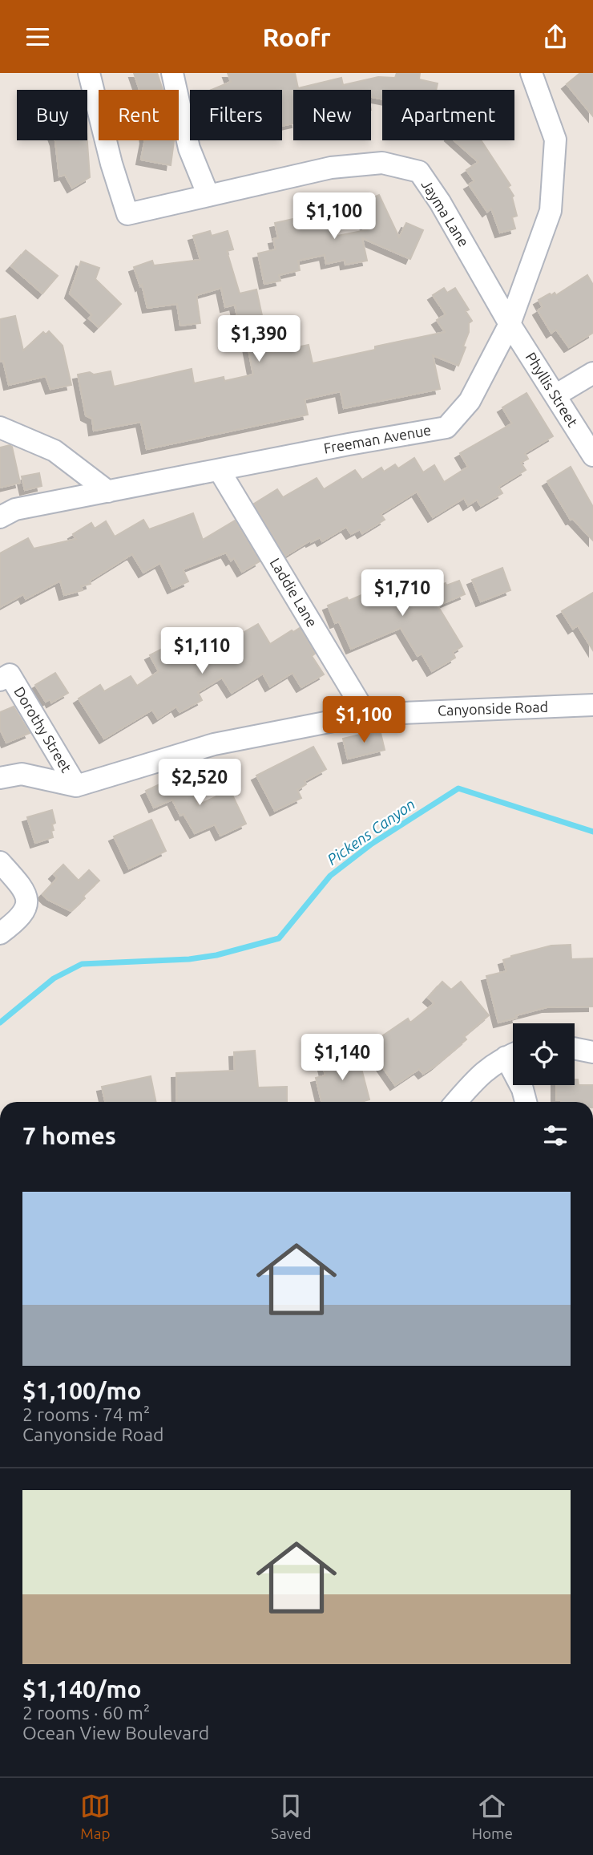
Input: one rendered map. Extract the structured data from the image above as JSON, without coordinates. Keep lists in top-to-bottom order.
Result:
{
  "streets": {
    "street": [
      "Jayma Lane",
      "Phyllis Street",
      "Freeman Avenue",
      "Laddie Lane",
      "Canyonside Road",
      "Dorothy Street"
    ]
  },
  "crossings": [
    ["Jayma Lane", "Phyllis Street"],
    ["Jayma Lane", "Freeman Avenue"],
    ["Phyllis Street", "Freeman Avenue"],
    ["Freeman Avenue", "Laddie Lane"],
    ["Laddie Lane", "Canyonside Road"],
    ["Canyonside Road", "Dorothy Street"]
  ],
  "water": ["Pickens Canyon"],
  "page": {
    "header": "Roofr",
    "chip": [
      "Buy",
      "Rent",
      "Filters",
      "New",
      "Apartment"
    ],
    "price": [
      "$1,100",
      "$1,390",
      "$1,710",
      "$1,110",
      "$1,100",
      "$2,520",
      "$1,140"
    ],
    "heading": "7 homes",
    "list": [
      {
        "name": "$1,100/mo",
        "note": "2 rooms · 74 m² · Canyonside Road"
      },
      {
        "name": "$1,140/mo",
        "note": "2 rooms · 60 m² · Ocean View Boulevard"
      }
    ],
    "tabs": ["Map", "Saved", "Home"]
  }
}
